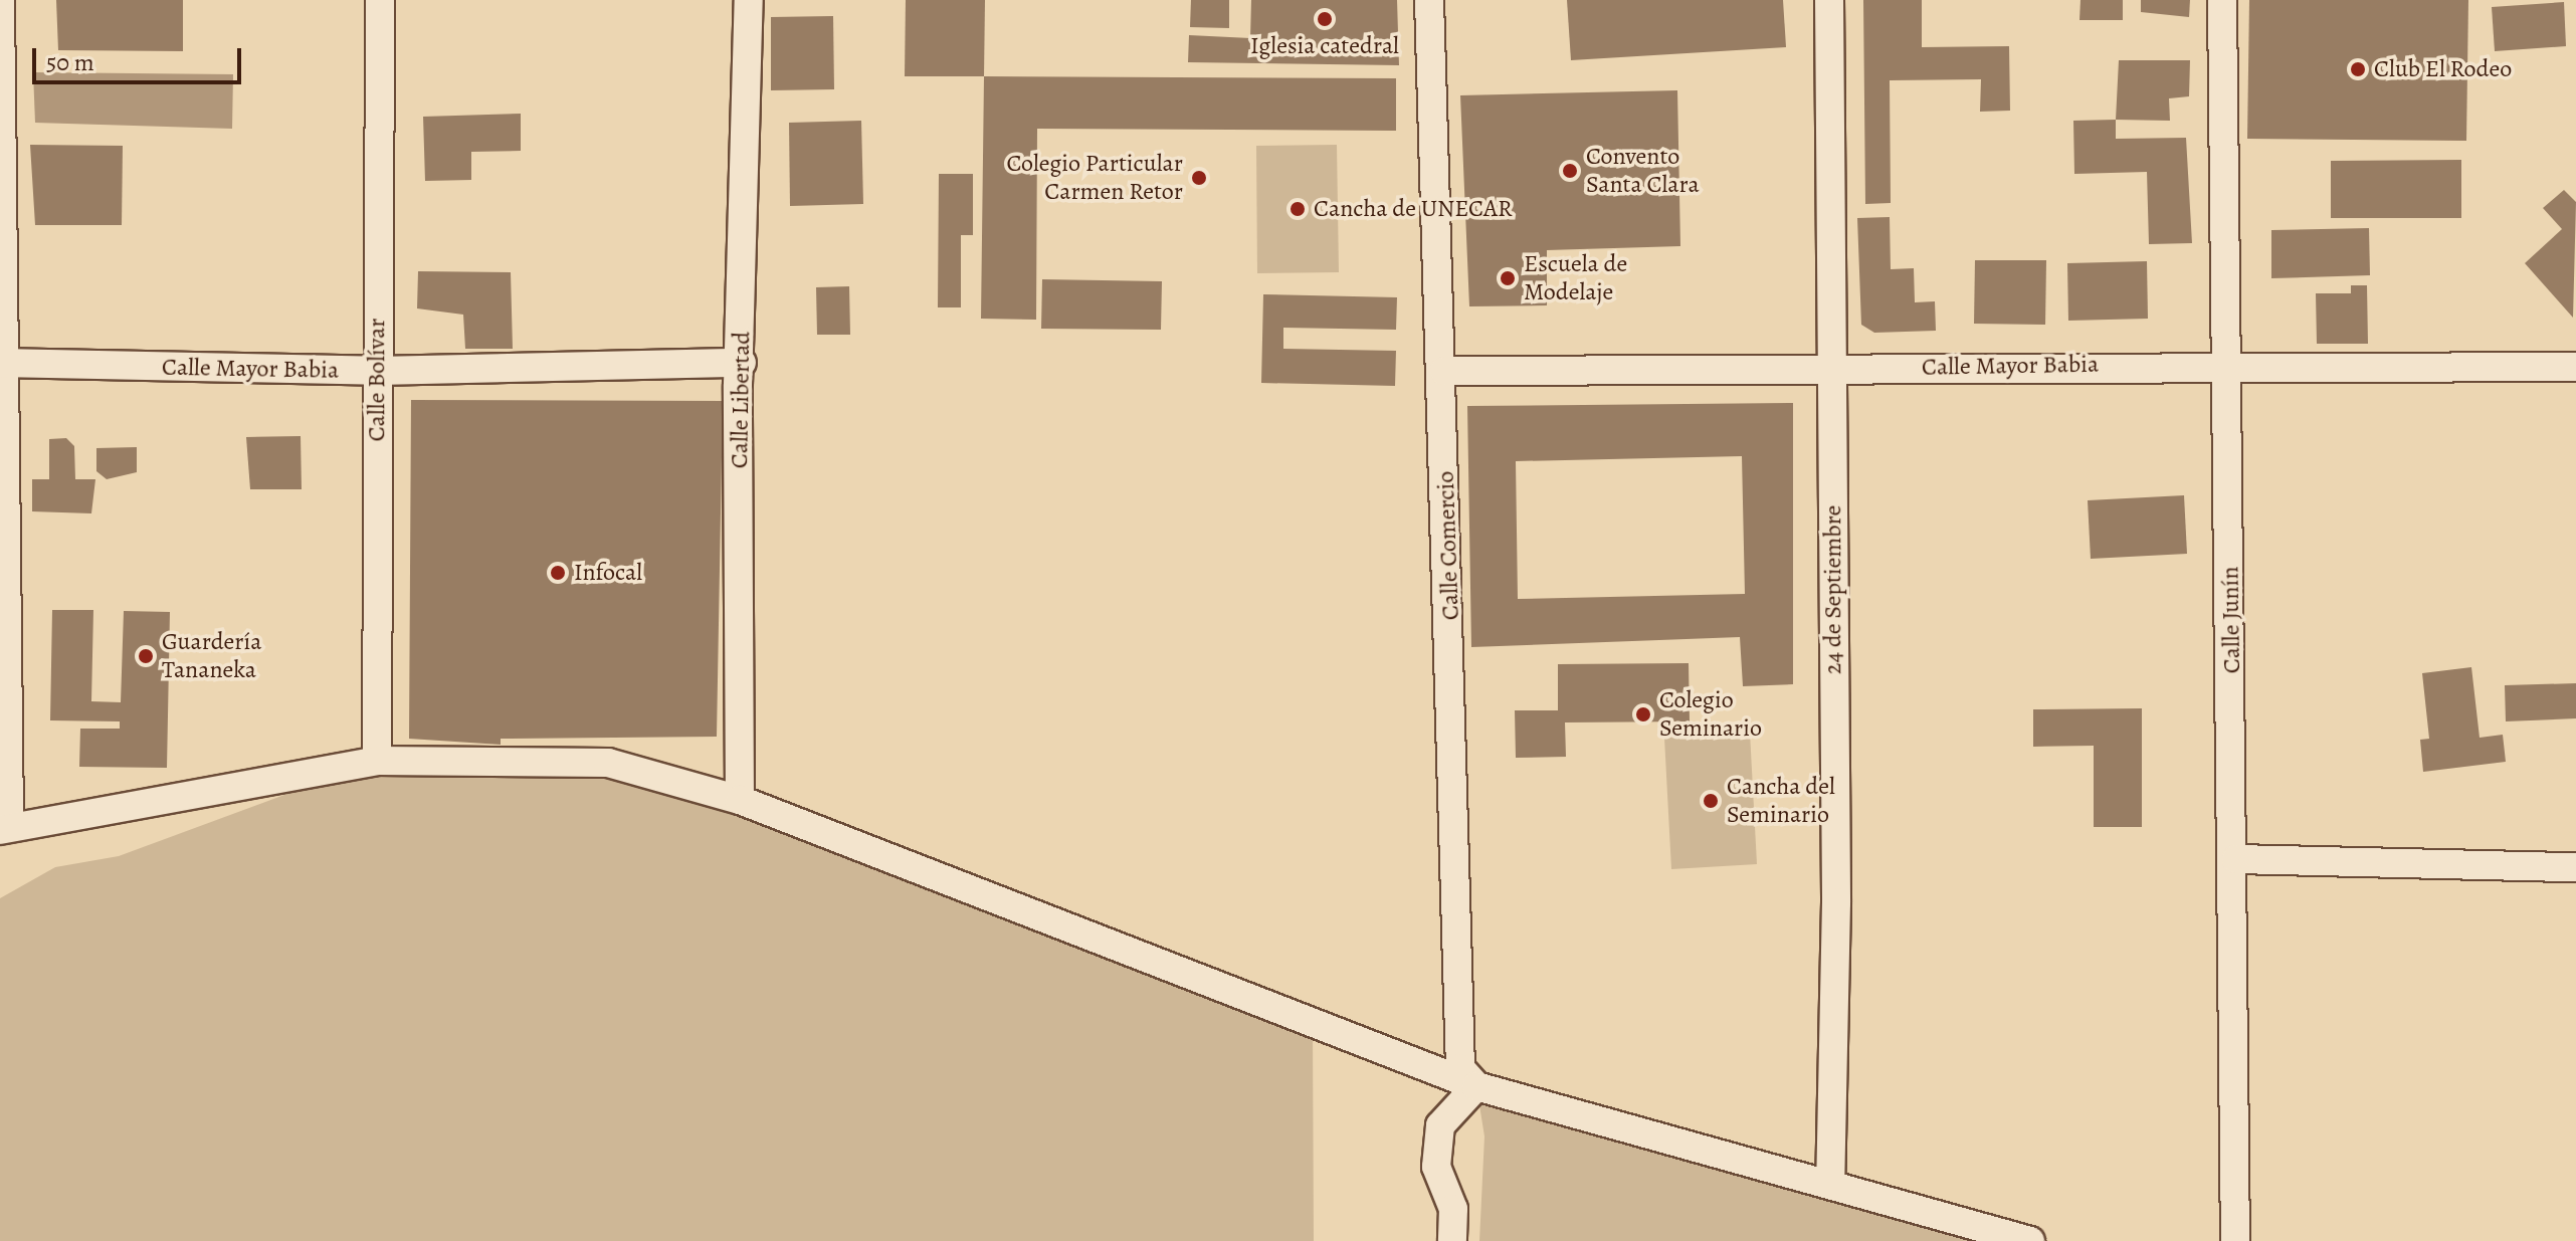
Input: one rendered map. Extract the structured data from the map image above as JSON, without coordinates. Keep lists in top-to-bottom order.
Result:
{
  "streets": {
    "street": [
      "Calle Mayor Babia",
      "Calle Bolívar",
      "Calle Libertad",
      "Calle Comercio",
      "24 de Septiembre",
      "Calle Junín"
    ]
  },
  "crossings": [
    ["Calle Mayor Babia", "Calle Bolívar"],
    ["Calle Mayor Babia", "Calle Libertad"],
    ["Calle Mayor Babia", "Calle Comercio"],
    ["Calle Mayor Babia", "24 de Septiembre"],
    ["Calle Mayor Babia", "Calle Junín"]
  ],
  "places": [
    "Iglesia catedral",
    "Club El Rodeo",
    "Convento Santa Clara",
    "Colegio Particular Carmen Retor",
    "Cancha de UNECAR",
    "Escuela de Modelaje",
    "Infocal",
    "Guardería Tananeka",
    "Colegio Seminario",
    "Cancha del Seminario"
  ],
  "scale_bar": "50 m"
}
